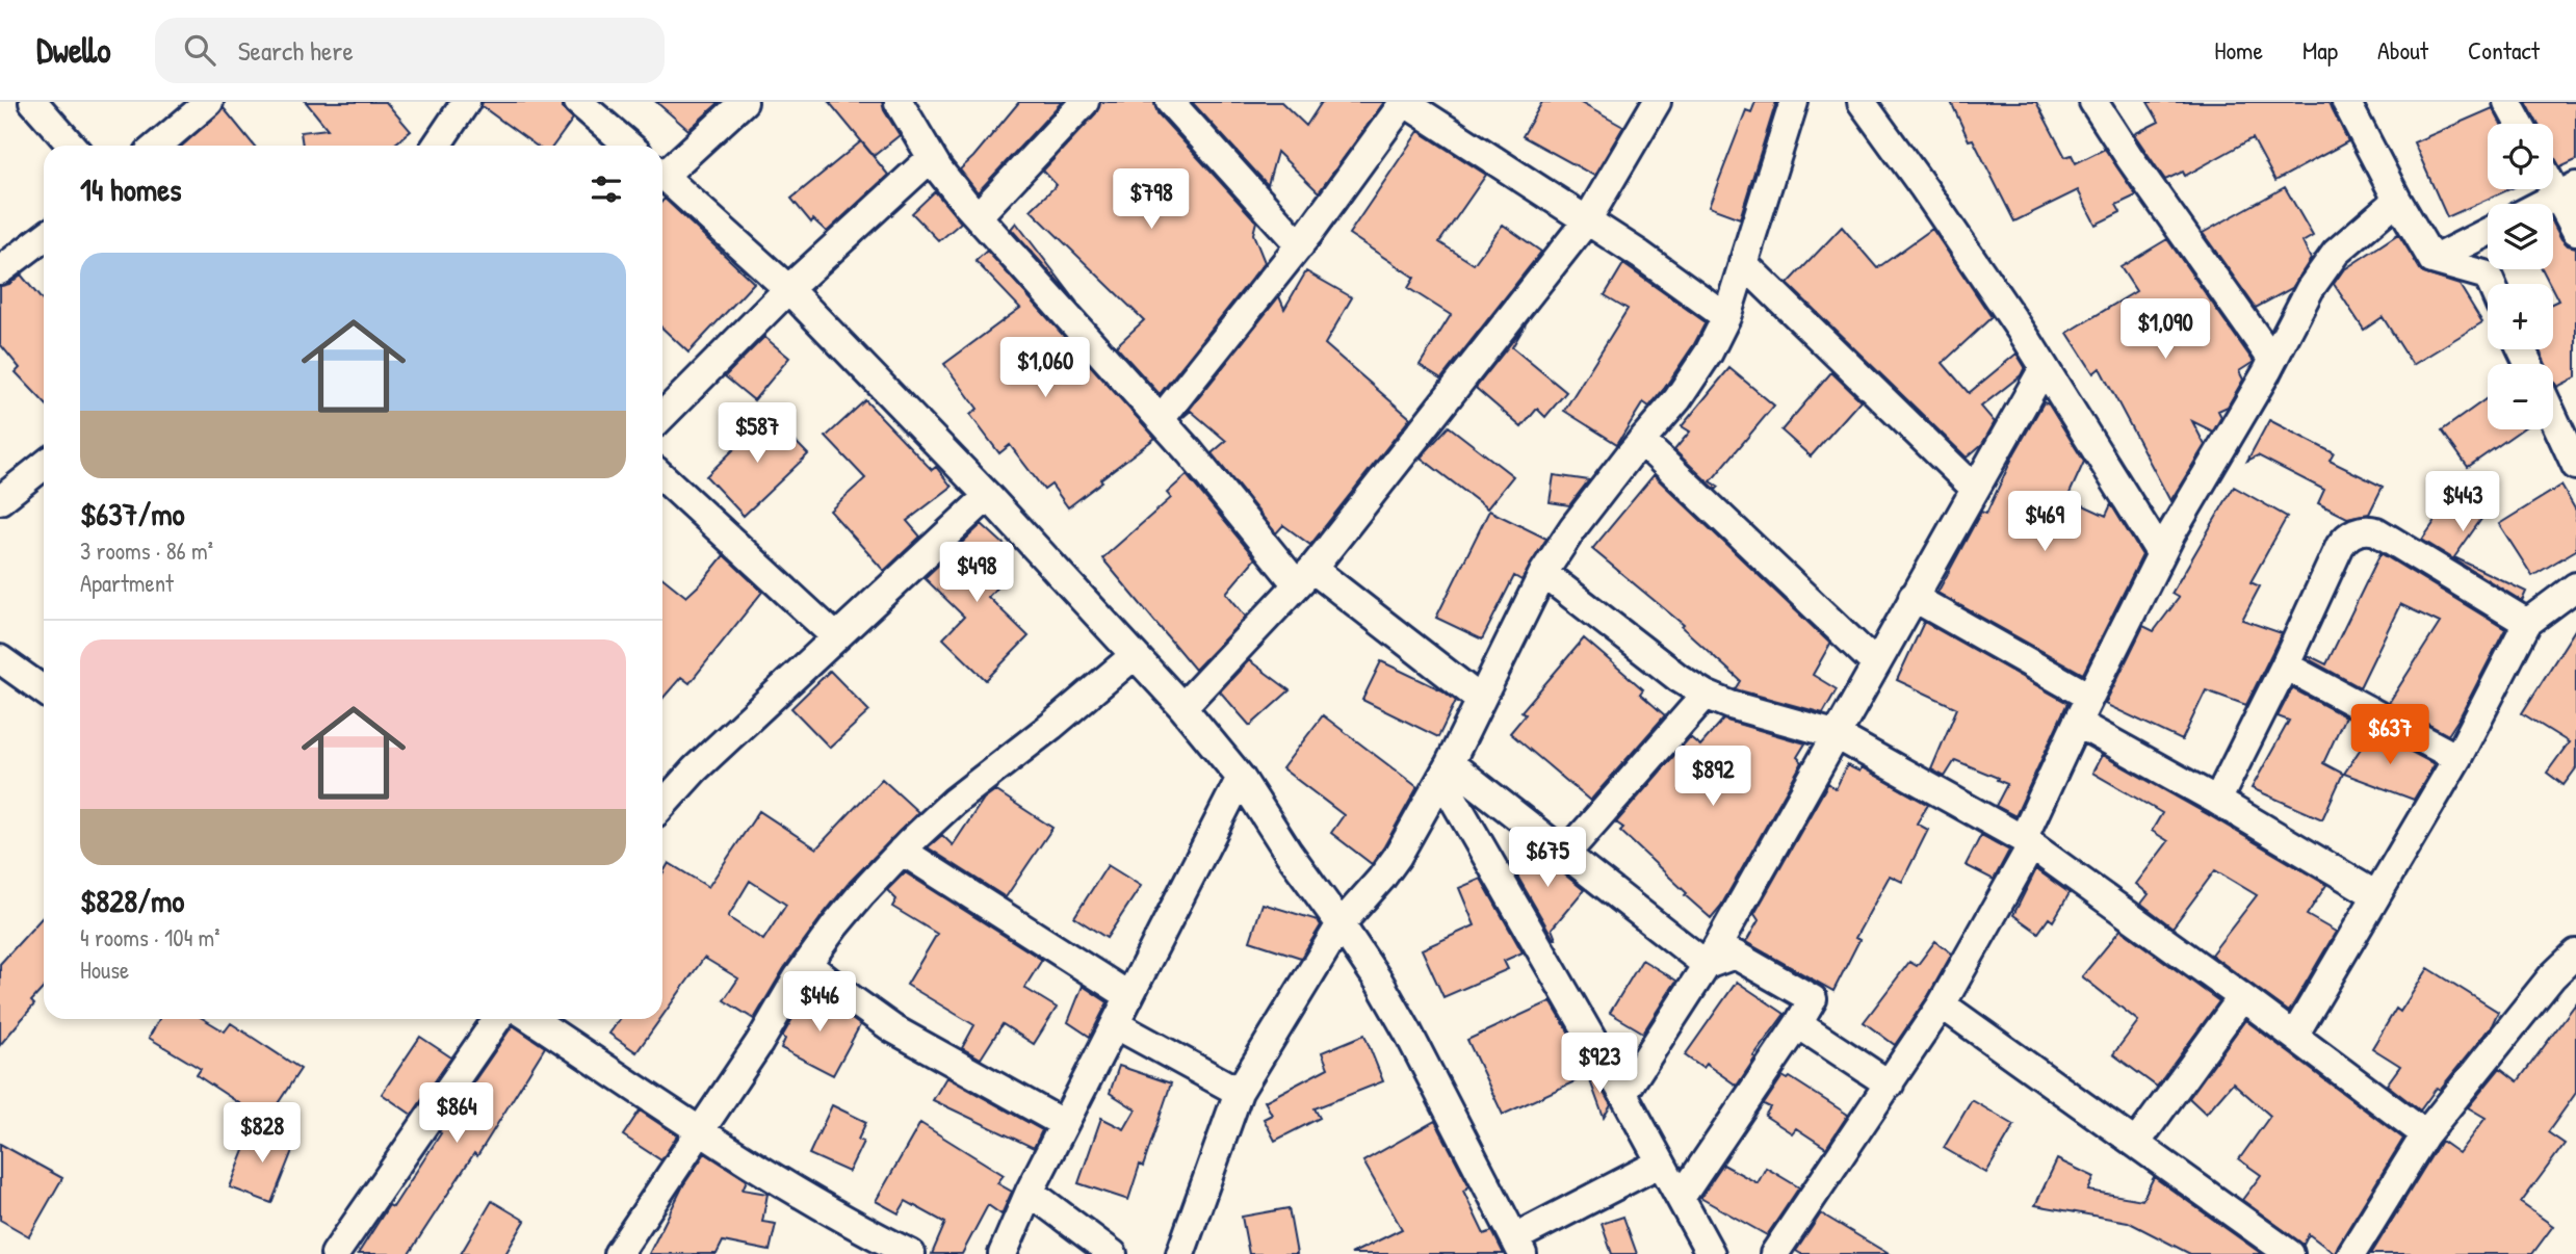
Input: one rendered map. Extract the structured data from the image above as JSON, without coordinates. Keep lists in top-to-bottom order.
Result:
{
  "page": {
    "header": "Dwello",
    "search": "Search here",
    "nav": [
      "Home",
      "Map",
      "About",
      "Contact"
    ],
    "map_buttons": ["+", "−"],
    "heading": "14 homes",
    "price": [
      "$798",
      "$1,090",
      "$1,060",
      "$587",
      "$443",
      "$469",
      "$498",
      "$637",
      "$892",
      "$675",
      "$446",
      "$923",
      "$864",
      "$828"
    ],
    "list": [
      {
        "name": "$637/mo",
        "note": "3 rooms · 86 m² · Apartment"
      },
      {
        "name": "$828/mo",
        "note": "4 rooms · 104 m² · House"
      }
    ]
  }
}
